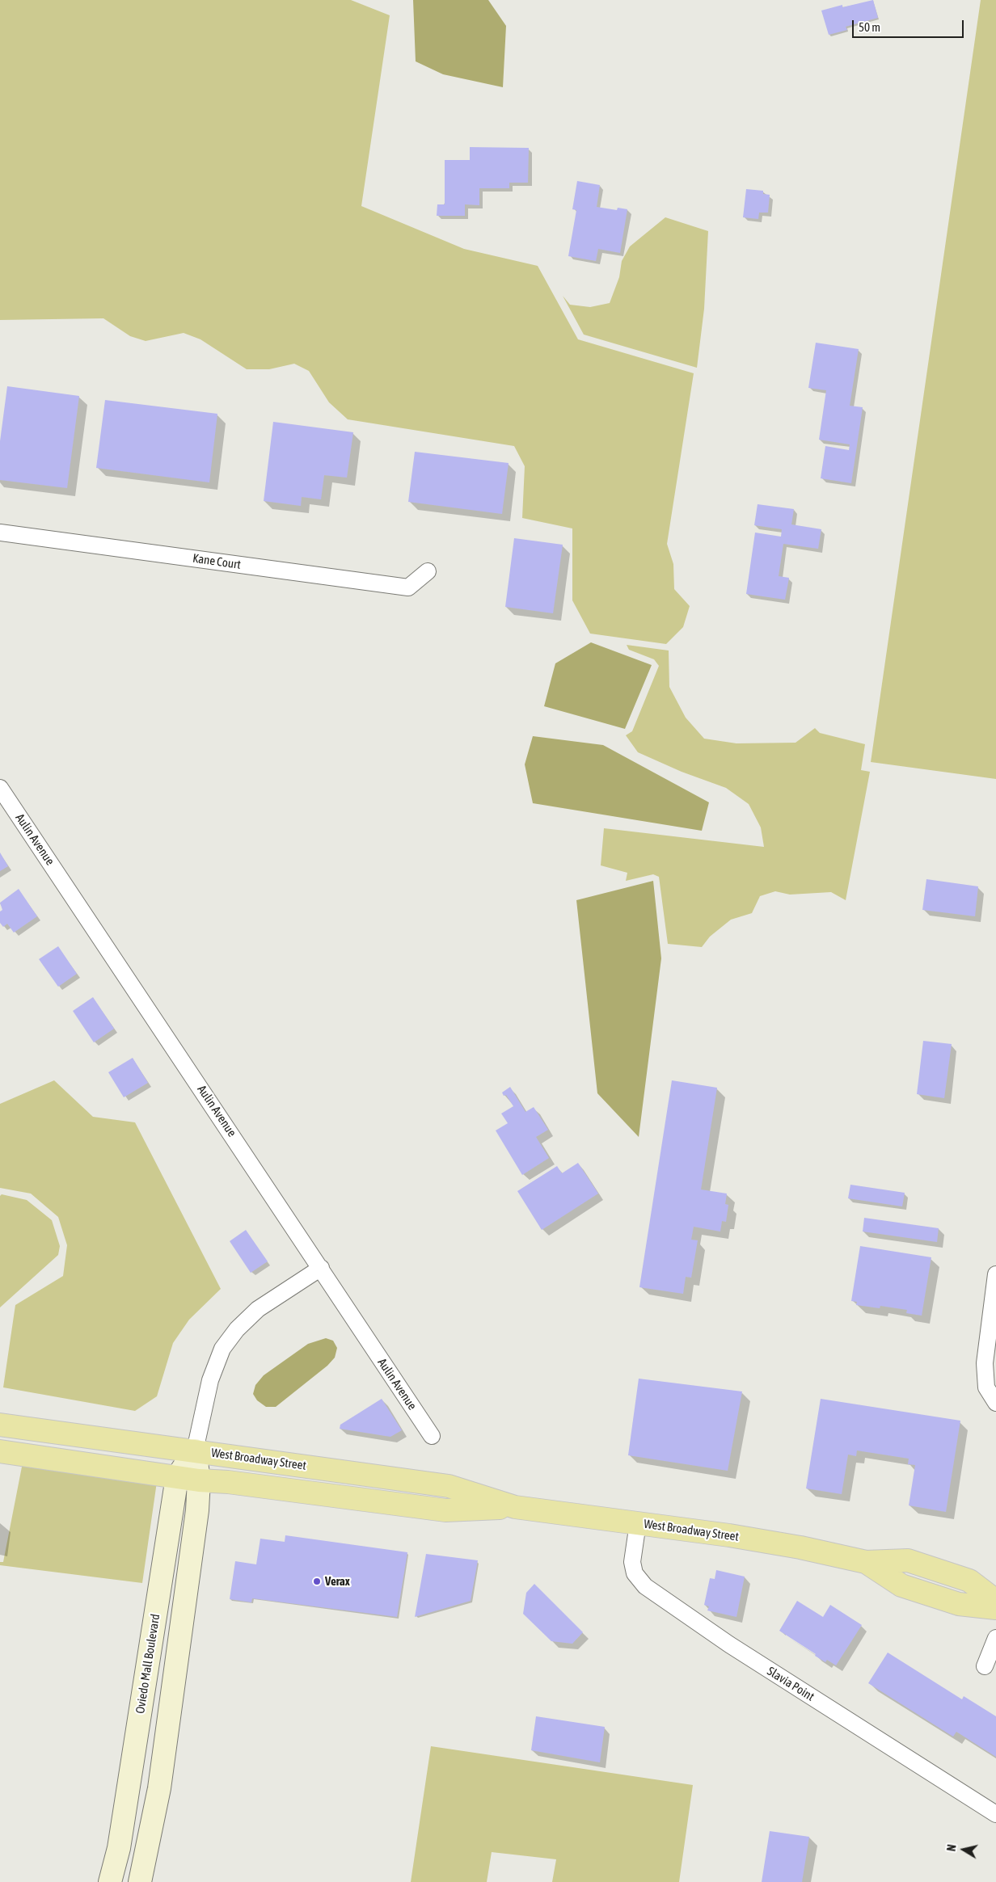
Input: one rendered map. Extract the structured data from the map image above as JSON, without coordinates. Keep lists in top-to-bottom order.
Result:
{
  "streets": {
    "main road": ["West Broadway Street"],
    "street": [
      "Kane Court",
      "Aulin Avenue",
      "Oviedo Mall Boulevard",
      "Slavia Point"
    ]
  },
  "crossings": [
    ["Aulin Avenue", "Oviedo Mall Boulevard"],
    ["West Broadway Street", "Oviedo Mall Boulevard"],
    ["West Broadway Street", "Slavia Point"]
  ],
  "places": ["Verax"],
  "scale_bar": "50 m",
  "north": "left"
}
